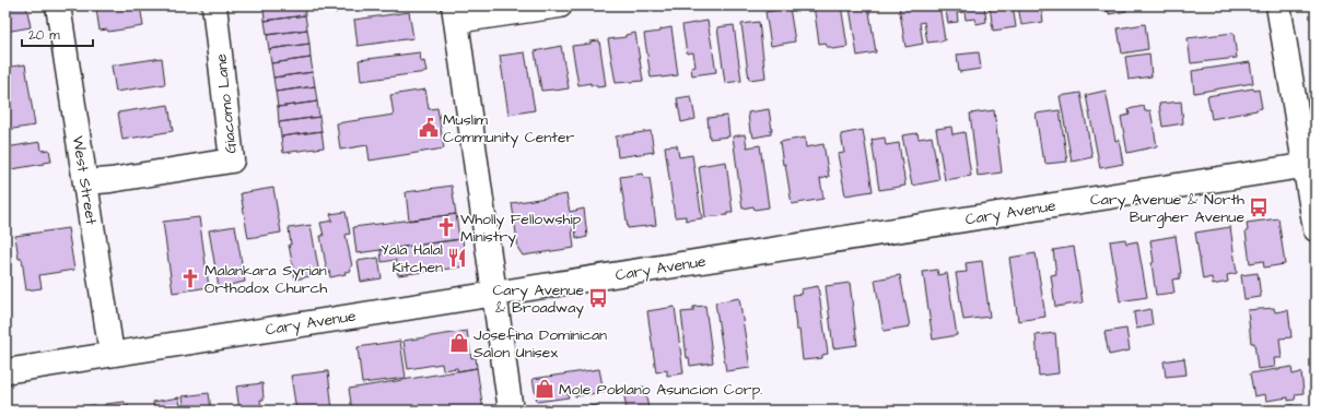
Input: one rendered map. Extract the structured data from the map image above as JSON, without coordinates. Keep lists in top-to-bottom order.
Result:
{
  "streets": {
    "street": ["Giacomo Lane", "West Street", "Cary Avenue"]
  },
  "crossings": [
    ["Giacomo Lane", "West Street"],
    ["West Street", "Cary Avenue"]
  ],
  "places": {
    "public building": ["Muslim Community Center"],
    "bus stop": ["Cary Avenue & North Burgher Avenue", "Cary Avenue & Broadway"],
    "church": ["Wholly Fellowship Ministry", "Malankara Syrian Orthodox Church"],
    "restaurant": ["Yala Halal Kitchen"],
    "shop": ["Josefina Dominican Salon Unisex", "Mole Poblano Asuncion Corp."]
  },
  "scale_bar": "20 m"
}
